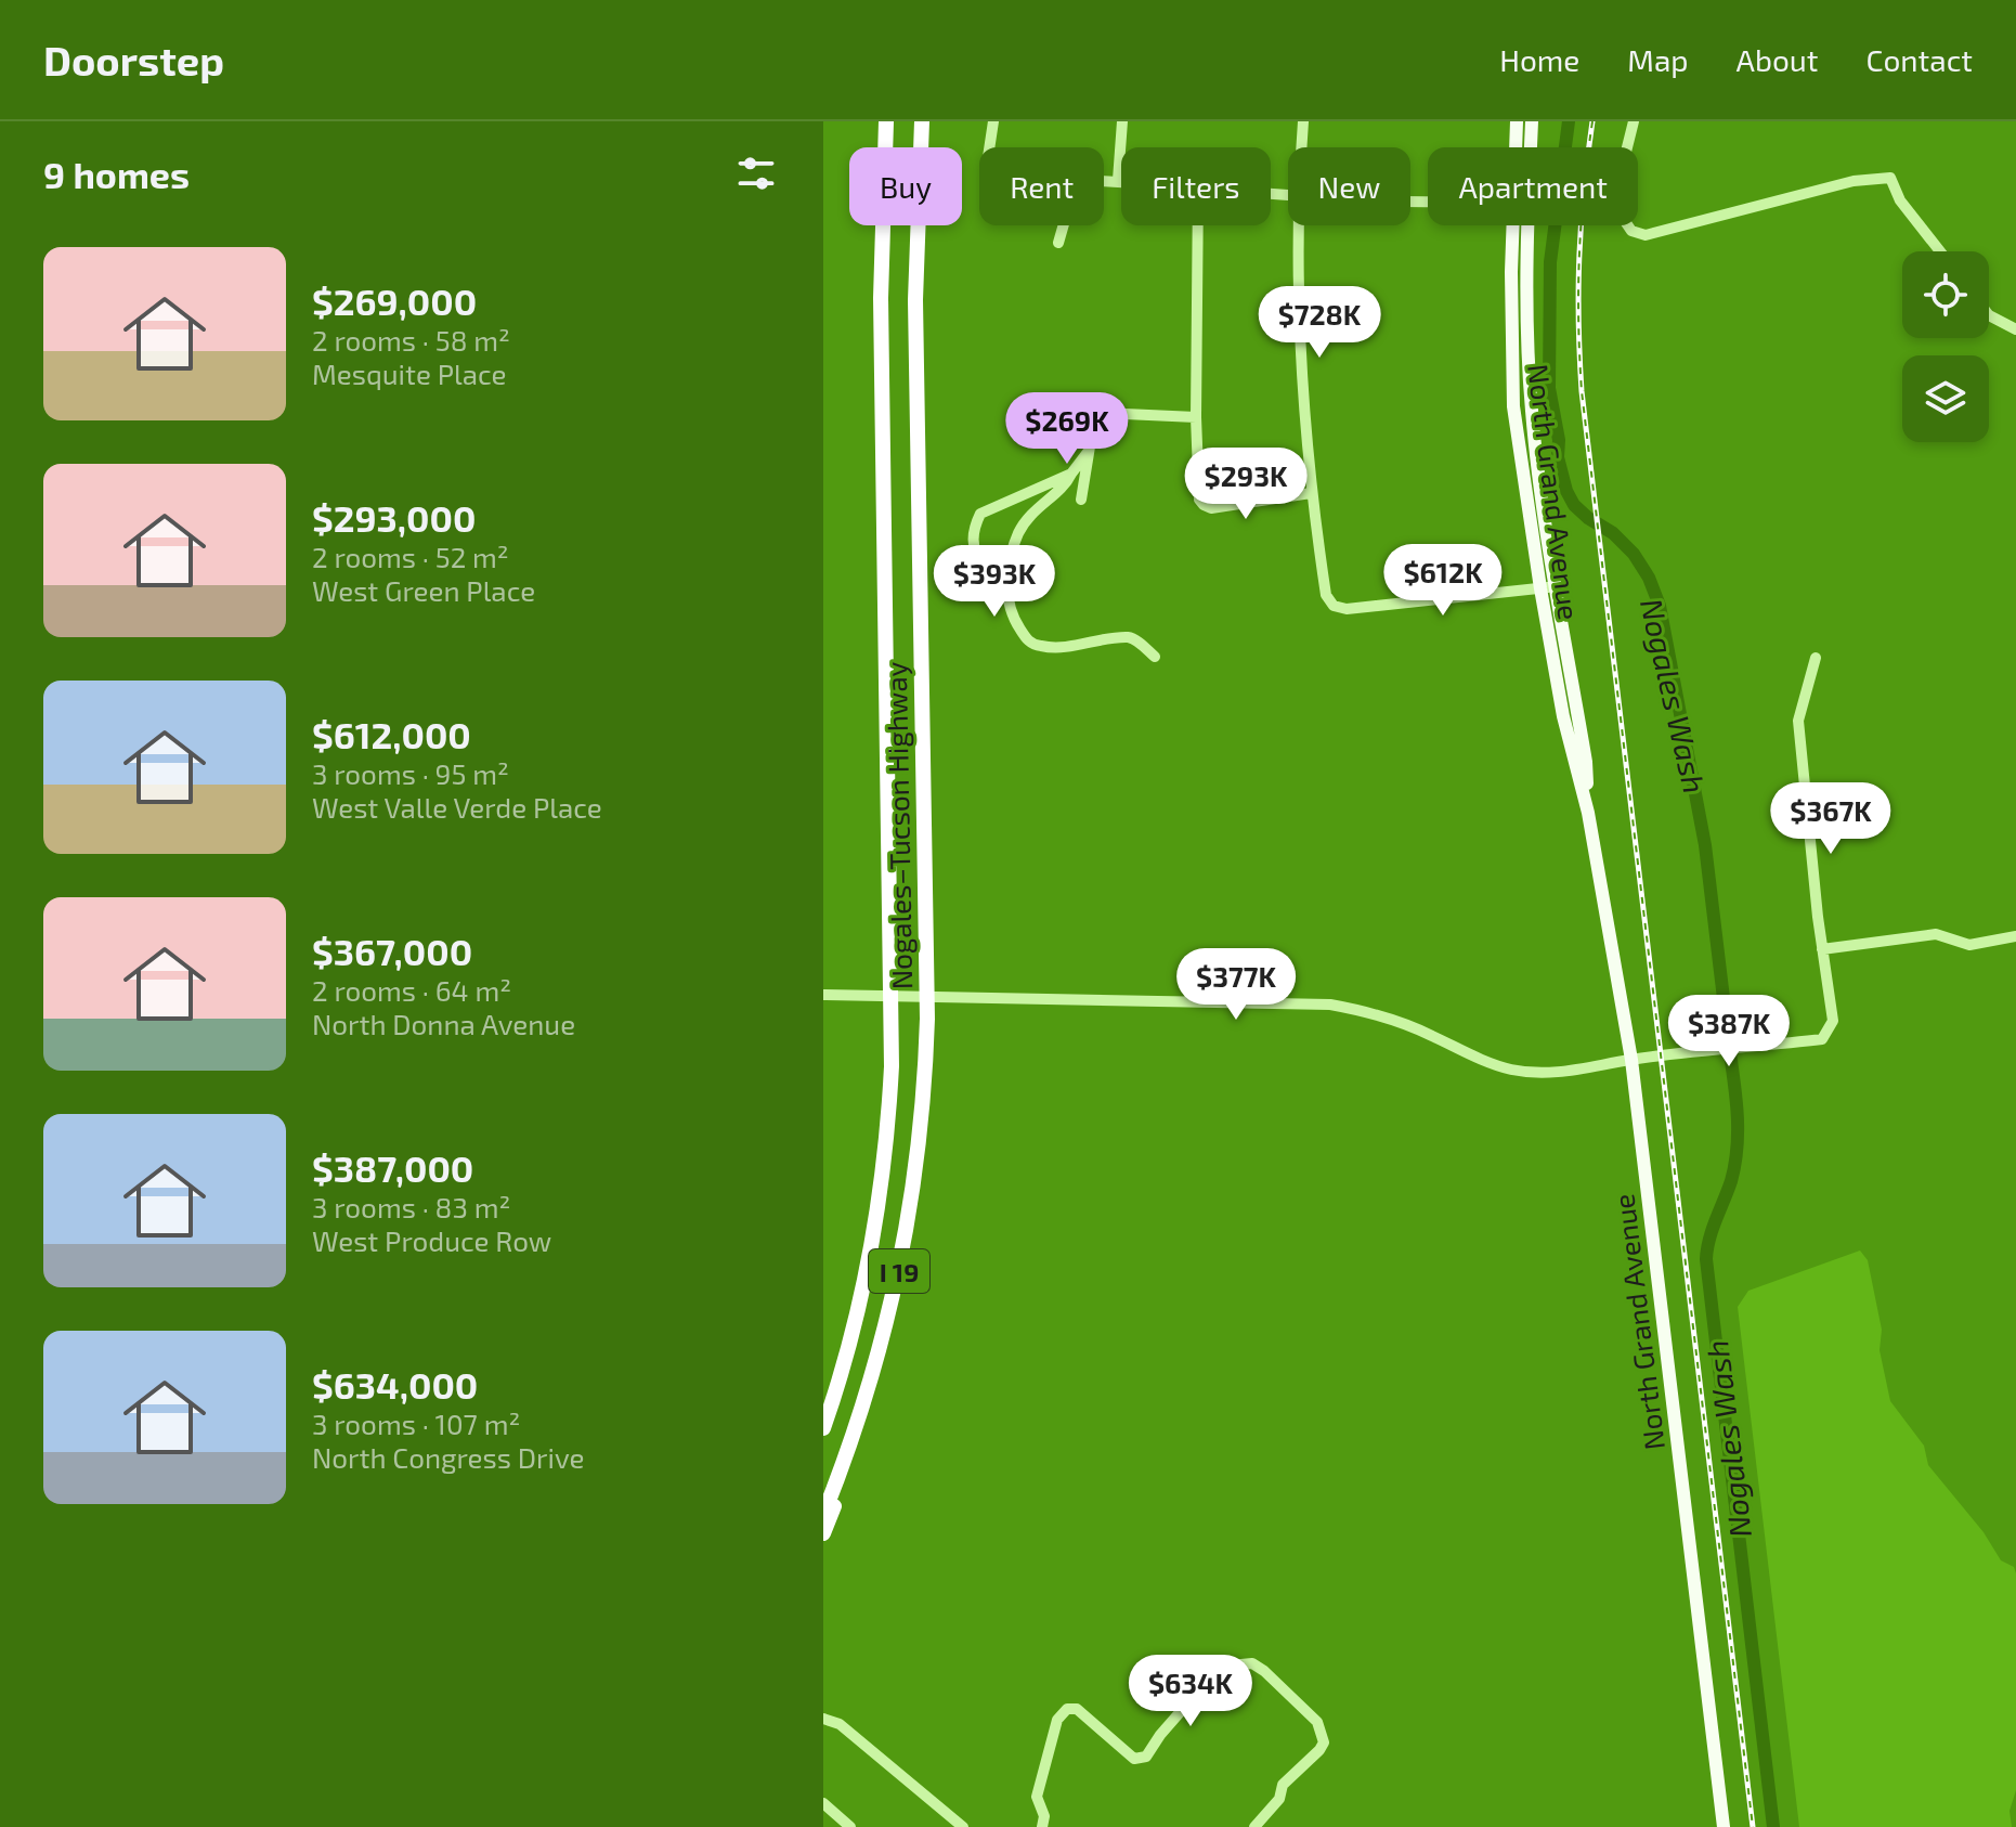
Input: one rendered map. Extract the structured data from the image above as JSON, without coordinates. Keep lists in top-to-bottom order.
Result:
{
  "streets": {
    "highway": ["Nogales–Tucson Highway", "I 19"],
    "main road": ["North Grand Avenue"]
  },
  "water": ["Nogales Wash"],
  "page": {
    "header": "Doorstep",
    "nav": [
      "Home",
      "Map",
      "About",
      "Contact"
    ],
    "heading": "9 homes",
    "chip": [
      "Buy",
      "Rent",
      "Filters",
      "New",
      "Apartment"
    ],
    "list": [
      {
        "name": "$269,000",
        "note": "2 rooms · 58 m² · Mesquite Place"
      },
      {
        "name": "$293,000",
        "note": "2 rooms · 52 m² · West Green Place"
      },
      {
        "name": "$612,000",
        "note": "3 rooms · 95 m² · West Valle Verde Place"
      },
      {
        "name": "$367,000",
        "note": "2 rooms · 64 m² · North Donna Avenue"
      },
      {
        "name": "$387,000",
        "note": "3 rooms · 83 m² · West Produce Row"
      },
      {
        "name": "$634,000",
        "note": "3 rooms · 107 m² · North Congress Drive"
      }
    ],
    "price": [
      "$728K",
      "$269K",
      "$293K",
      "$612K",
      "$393K",
      "$367K",
      "$377K",
      "$387K",
      "$634K"
    ]
  }
}
